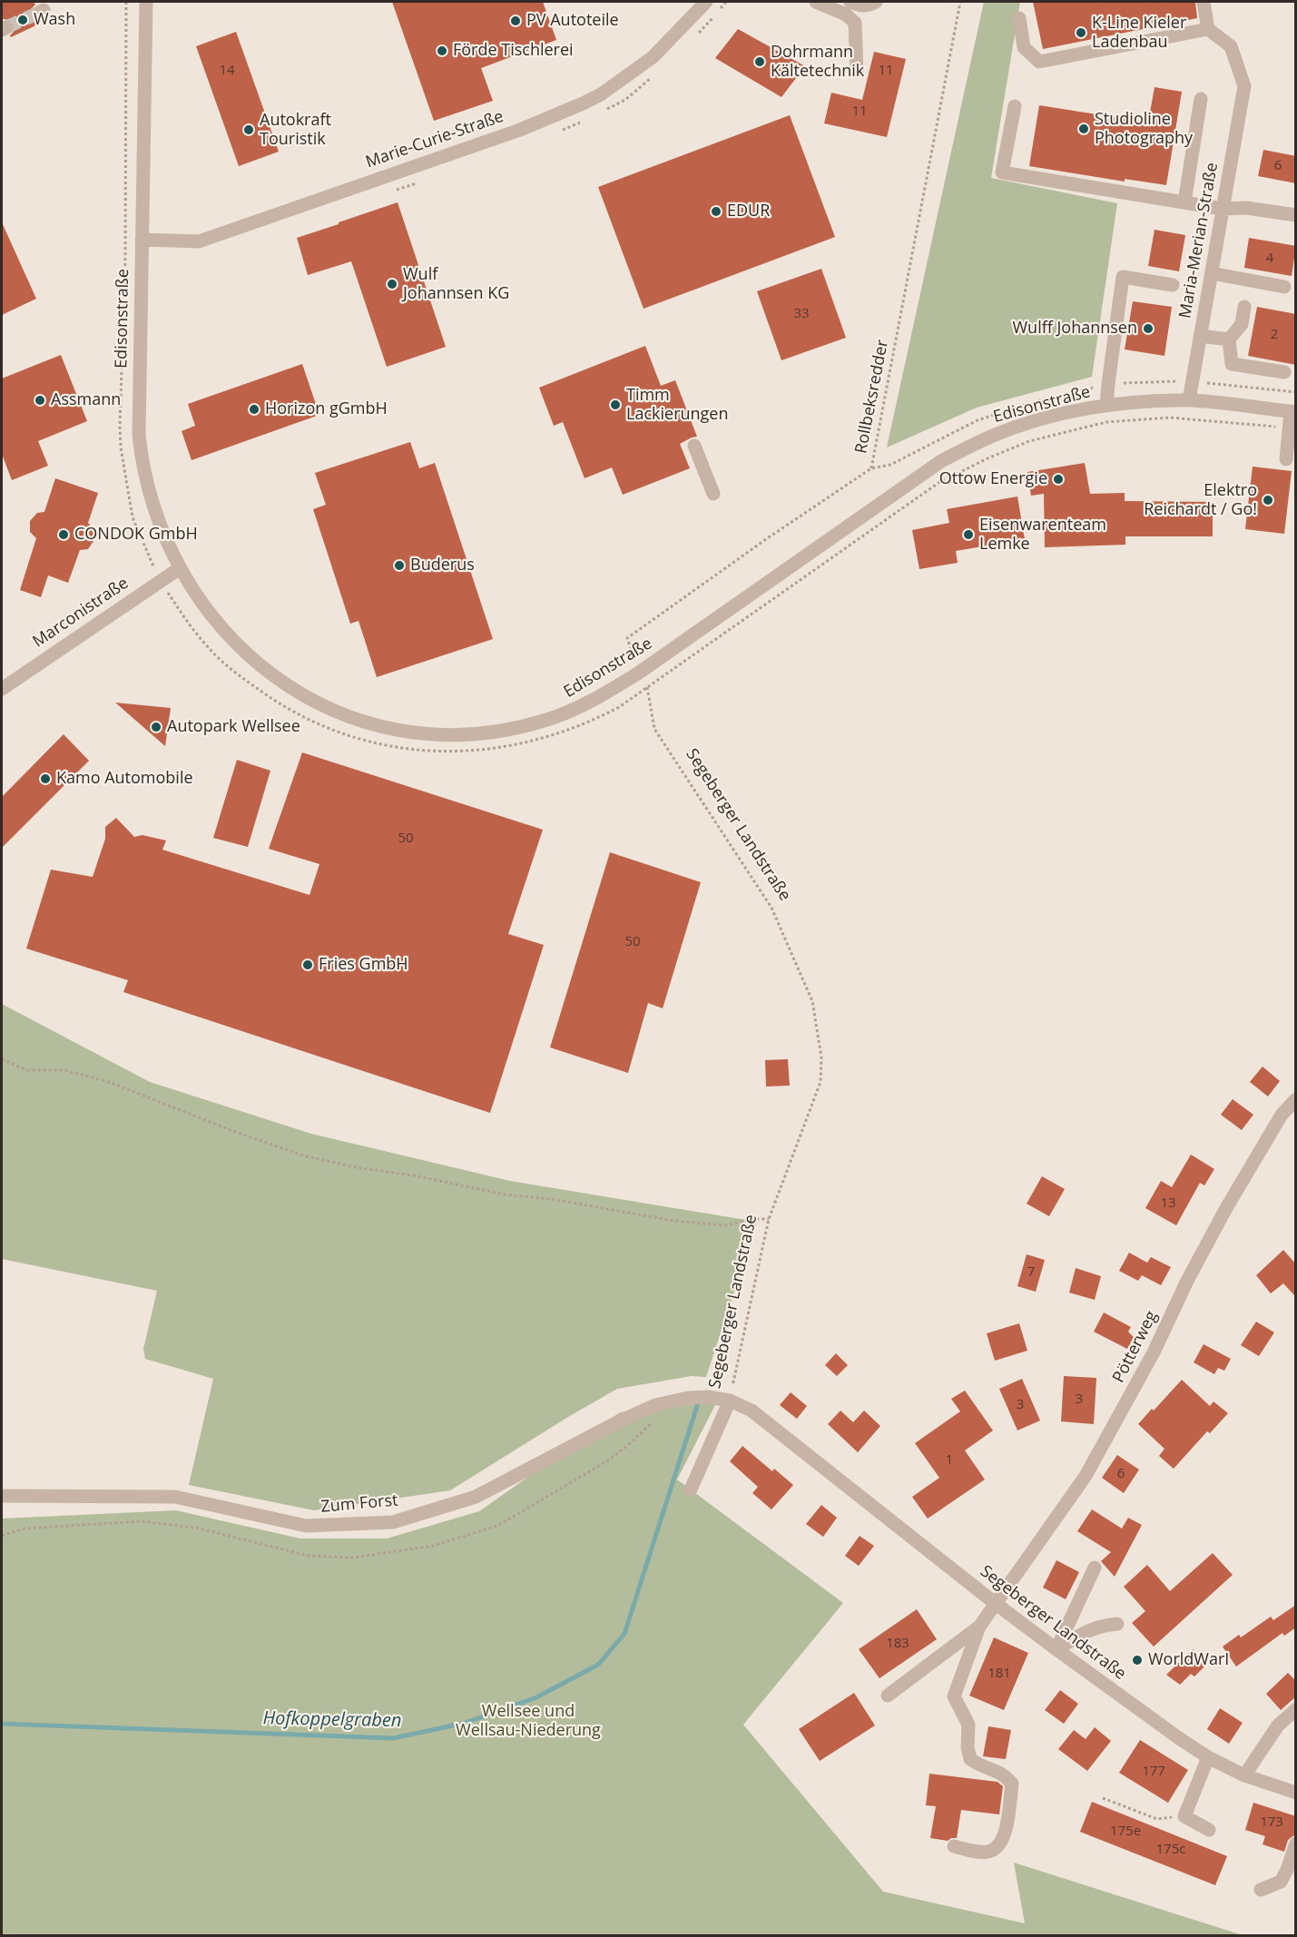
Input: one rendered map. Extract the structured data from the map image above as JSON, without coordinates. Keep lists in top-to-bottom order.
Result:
{
  "streets": {
    "street": [
      "Marie-Curie-Straße",
      "Maria-Merian-Straße",
      "Edisonstraße",
      "Marconistraße",
      "Segeberger Landstraße",
      "Pötterweg",
      "Zum Forst"
    ],
    "path": ["Rollbeksredder"]
  },
  "crossings": [
    ["Marie-Curie-Straße", "Edisonstraße"],
    ["Maria-Merian-Straße", "Edisonstraße"],
    ["Edisonstraße", "Rollbeksredder"],
    ["Edisonstraße", "Marconistraße"],
    ["Edisonstraße", "Segeberger Landstraße"],
    ["Rollbeksredder", "Segeberger Landstraße"],
    ["Segeberger Landstraße", "Pötterweg"],
    ["Segeberger Landstraße", "Zum Forst"]
  ],
  "water": ["Hofkoppelgraben"],
  "parks": ["Wellsee und Wellsau-Niederung"],
  "places": [
    "Wash",
    "PV Autoteile",
    "K-Line Kieler Ladenbau",
    "Förde Tischlerei",
    "Dohrmann Kältetechnik",
    "Studioline Photography",
    "Autokraft Touristik",
    "EDUR",
    "Wulf Johannsen KG",
    "Wulff Johannsen",
    "Assmann",
    "Timm Lackierungen",
    "Horizon gGmbH",
    "Ottow Energie",
    "Elektro Reichardt / Go!",
    "CONDOK GmbH",
    "Eisenwarenteam Lemke",
    "Buderus",
    "Autopark Wellsee",
    "Kamo Automobile",
    "Fries GmbH",
    "WorldWarI"
  ],
  "house_numbers": [
    "14",
    "11",
    "11",
    "6",
    "4",
    "33",
    "2",
    "50",
    "50",
    "13",
    "7",
    "3",
    "3",
    "1",
    "6",
    "183",
    "181",
    "177",
    "173",
    "175e",
    "175c"
  ]
}
